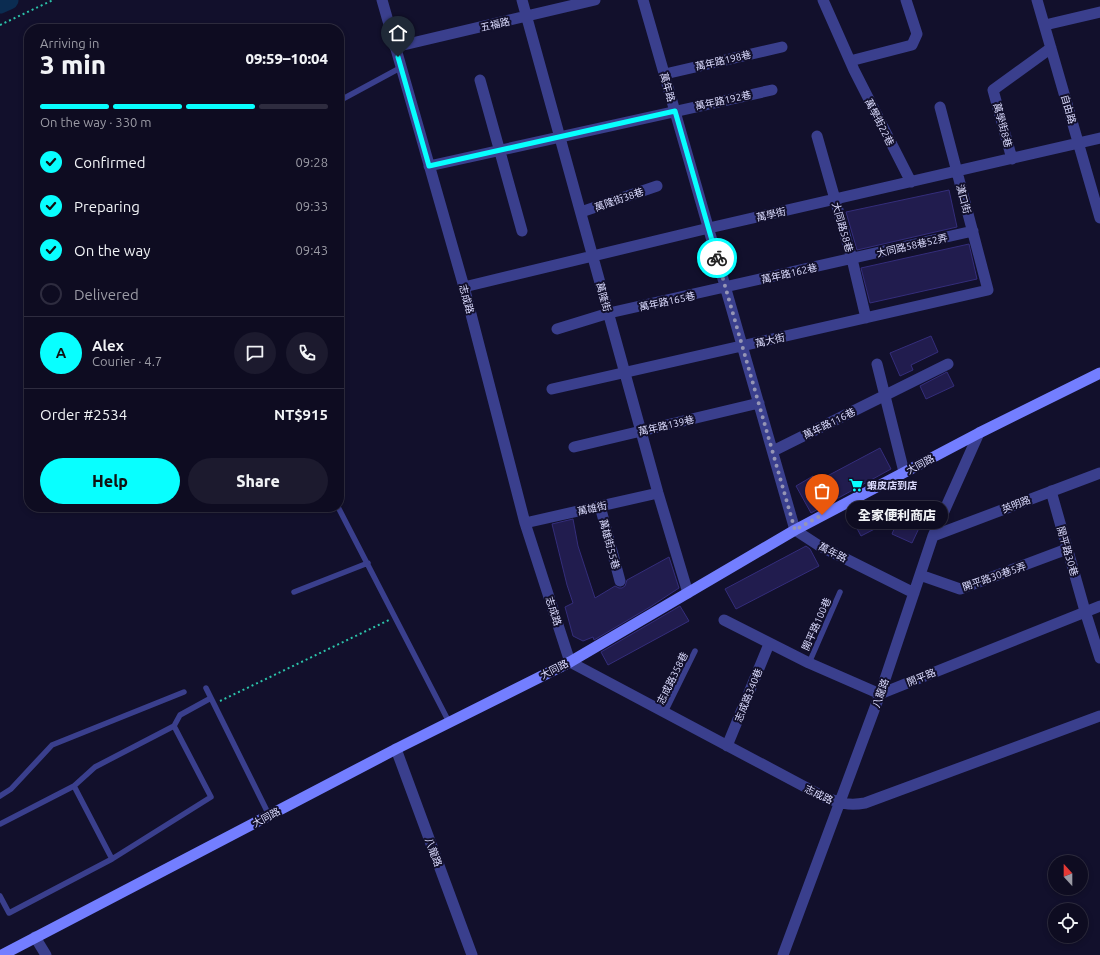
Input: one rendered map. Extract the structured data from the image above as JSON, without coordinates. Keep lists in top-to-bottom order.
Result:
{
  "streets": {
    "main road": ["大同路"],
    "street": [
      "五福路",
      "萬年路198巷",
      "萬年路",
      "萬年路192巷",
      "自由路",
      "萬學街22巷",
      "萬學街8巷",
      "萬隆街38巷",
      "漢口街",
      "萬學街",
      "大同路58巷",
      "大同路58巷52弄",
      "萬年路162巷",
      "萬隆街",
      "志成路",
      "萬年路165巷",
      "萬大街",
      "萬年路116巷",
      "萬年路139巷",
      "英明路",
      "萬雄街",
      "萬雄街55巷",
      "開平路30巷",
      "開平路30巷5弄",
      "開平路",
      "八龍路",
      "志成路340巷"
    ],
    "lane": ["開平路100巷", "志成路358巷"]
  },
  "crossings": [
    ["五福路", "萬隆街"],
    ["五福路", "志成路"],
    ["萬年路198巷", "萬年路"],
    ["萬年路", "萬年路192巷"],
    ["萬年路", "萬學街"],
    ["萬年路", "萬年路162巷"],
    ["萬年路", "萬年路165巷"],
    ["萬年路", "萬大街"],
    ["萬年路", "萬年路116巷"],
    ["萬年路", "萬年路139巷"],
    ["萬年路", "大同路"],
    ["萬年路", "八龍路"],
    ["萬年路192巷", "萬隆街"],
    ["萬年路192巷", "志成路"],
    ["自由路", "萬學街8巷"],
    ["自由路", "萬學街"],
    ["萬學街22巷", "萬學街"],
    ["萬學街8巷", "萬學街"],
    ["萬隆街38巷", "萬隆街"],
    ["漢口街", "萬學街"],
    ["漢口街", "大同路58巷52弄"],
    ["漢口街", "萬大街"],
    ["萬學街", "大同路58巷"],
    ["萬學街", "萬隆街"],
    ["萬學街", "志成路"],
    ["大同路58巷", "大同路58巷52弄"],
    ["大同路58巷", "萬年路162巷"],
    ["大同路58巷", "萬大街"],
    ["大同路58巷52弄", "萬年路162巷"],
    ["萬年路162巷", "萬年路165巷"],
    ["萬隆街", "萬年路165巷"],
    ["萬隆街", "萬大街"],
    ["萬隆街", "萬年路139巷"],
    ["萬隆街", "大同路"],
    ["萬隆街", "萬雄街"],
    ["志成路", "大同路"],
    ["志成路", "萬雄街"],
    ["志成路", "志成路358巷"],
    ["志成路", "八龍路"],
    ["志成路", "志成路340巷"],
    ["大同路", "八龍路"],
    ["英明路", "開平路30巷"],
    ["英明路", "八龍路"],
    ["萬雄街", "萬雄街55巷"],
    ["開平路30巷", "開平路30巷5弄"],
    ["開平路30巷", "開平路"],
    ["開平路30巷5弄", "八龍路"],
    ["開平路", "八龍路"]
  ],
  "places": {
    "supermarket": ["蝦皮店到店"],
    "other": ["全家便利商店"]
  },
  "north": "top",
  "page": {
    "heading": ["3 min", "Arriving in", "09:59–10:04"],
    "panel": [
      "Alex",
      "Courier · 4.7",
      "Order #2534",
      "NT$915"
    ],
    "bar": "On the way · 330 m",
    "list": [
      ["Confirmed", "09:28"],
      ["Preparing", "09:33"],
      ["On the way", "09:43"],
      "Delivered"
    ],
    "round": "A",
    "buttons": ["Help", "Share"],
    "bubble": "全家便利商店"
  }
}
